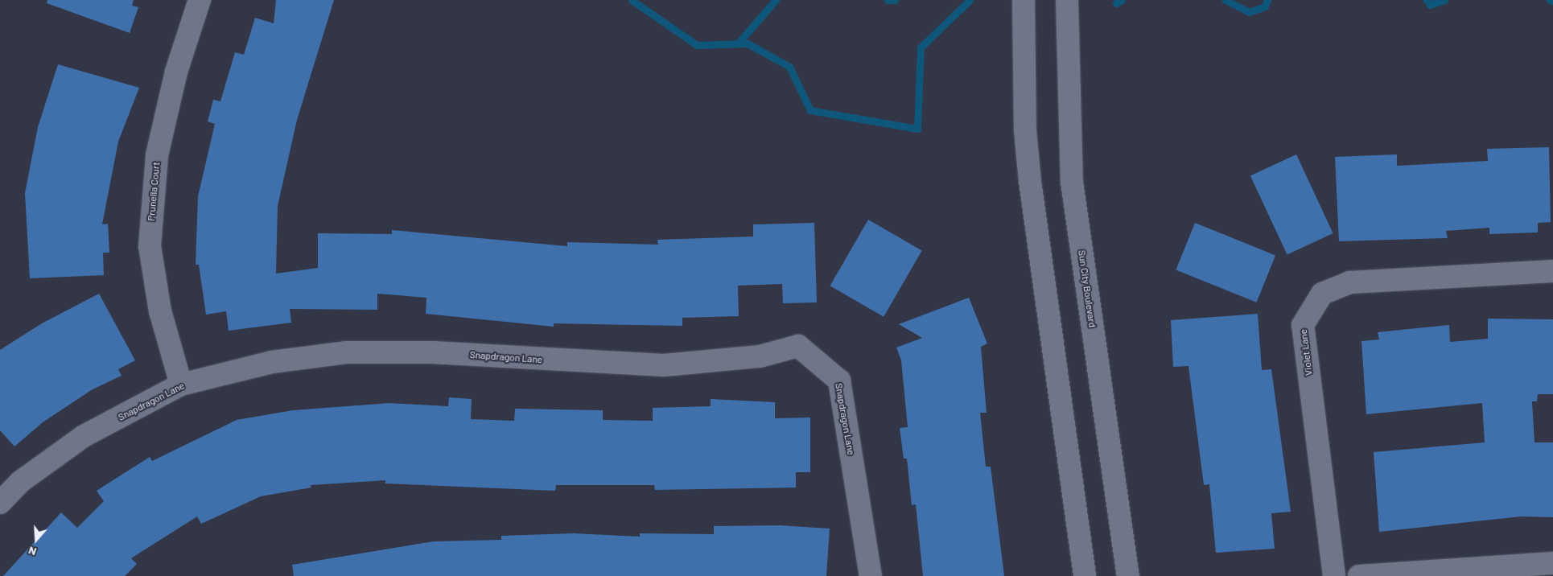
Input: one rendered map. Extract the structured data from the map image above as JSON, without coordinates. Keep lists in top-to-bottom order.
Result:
{
  "streets": {
    "street": [
      "Prunella Court",
      "Sun City Boulevard",
      "Violet Lane",
      "Snapdragon Lane"
    ]
  },
  "crossings": [
    ["Prunella Court", "Snapdragon Lane"]
  ],
  "north": "bottom"
}
